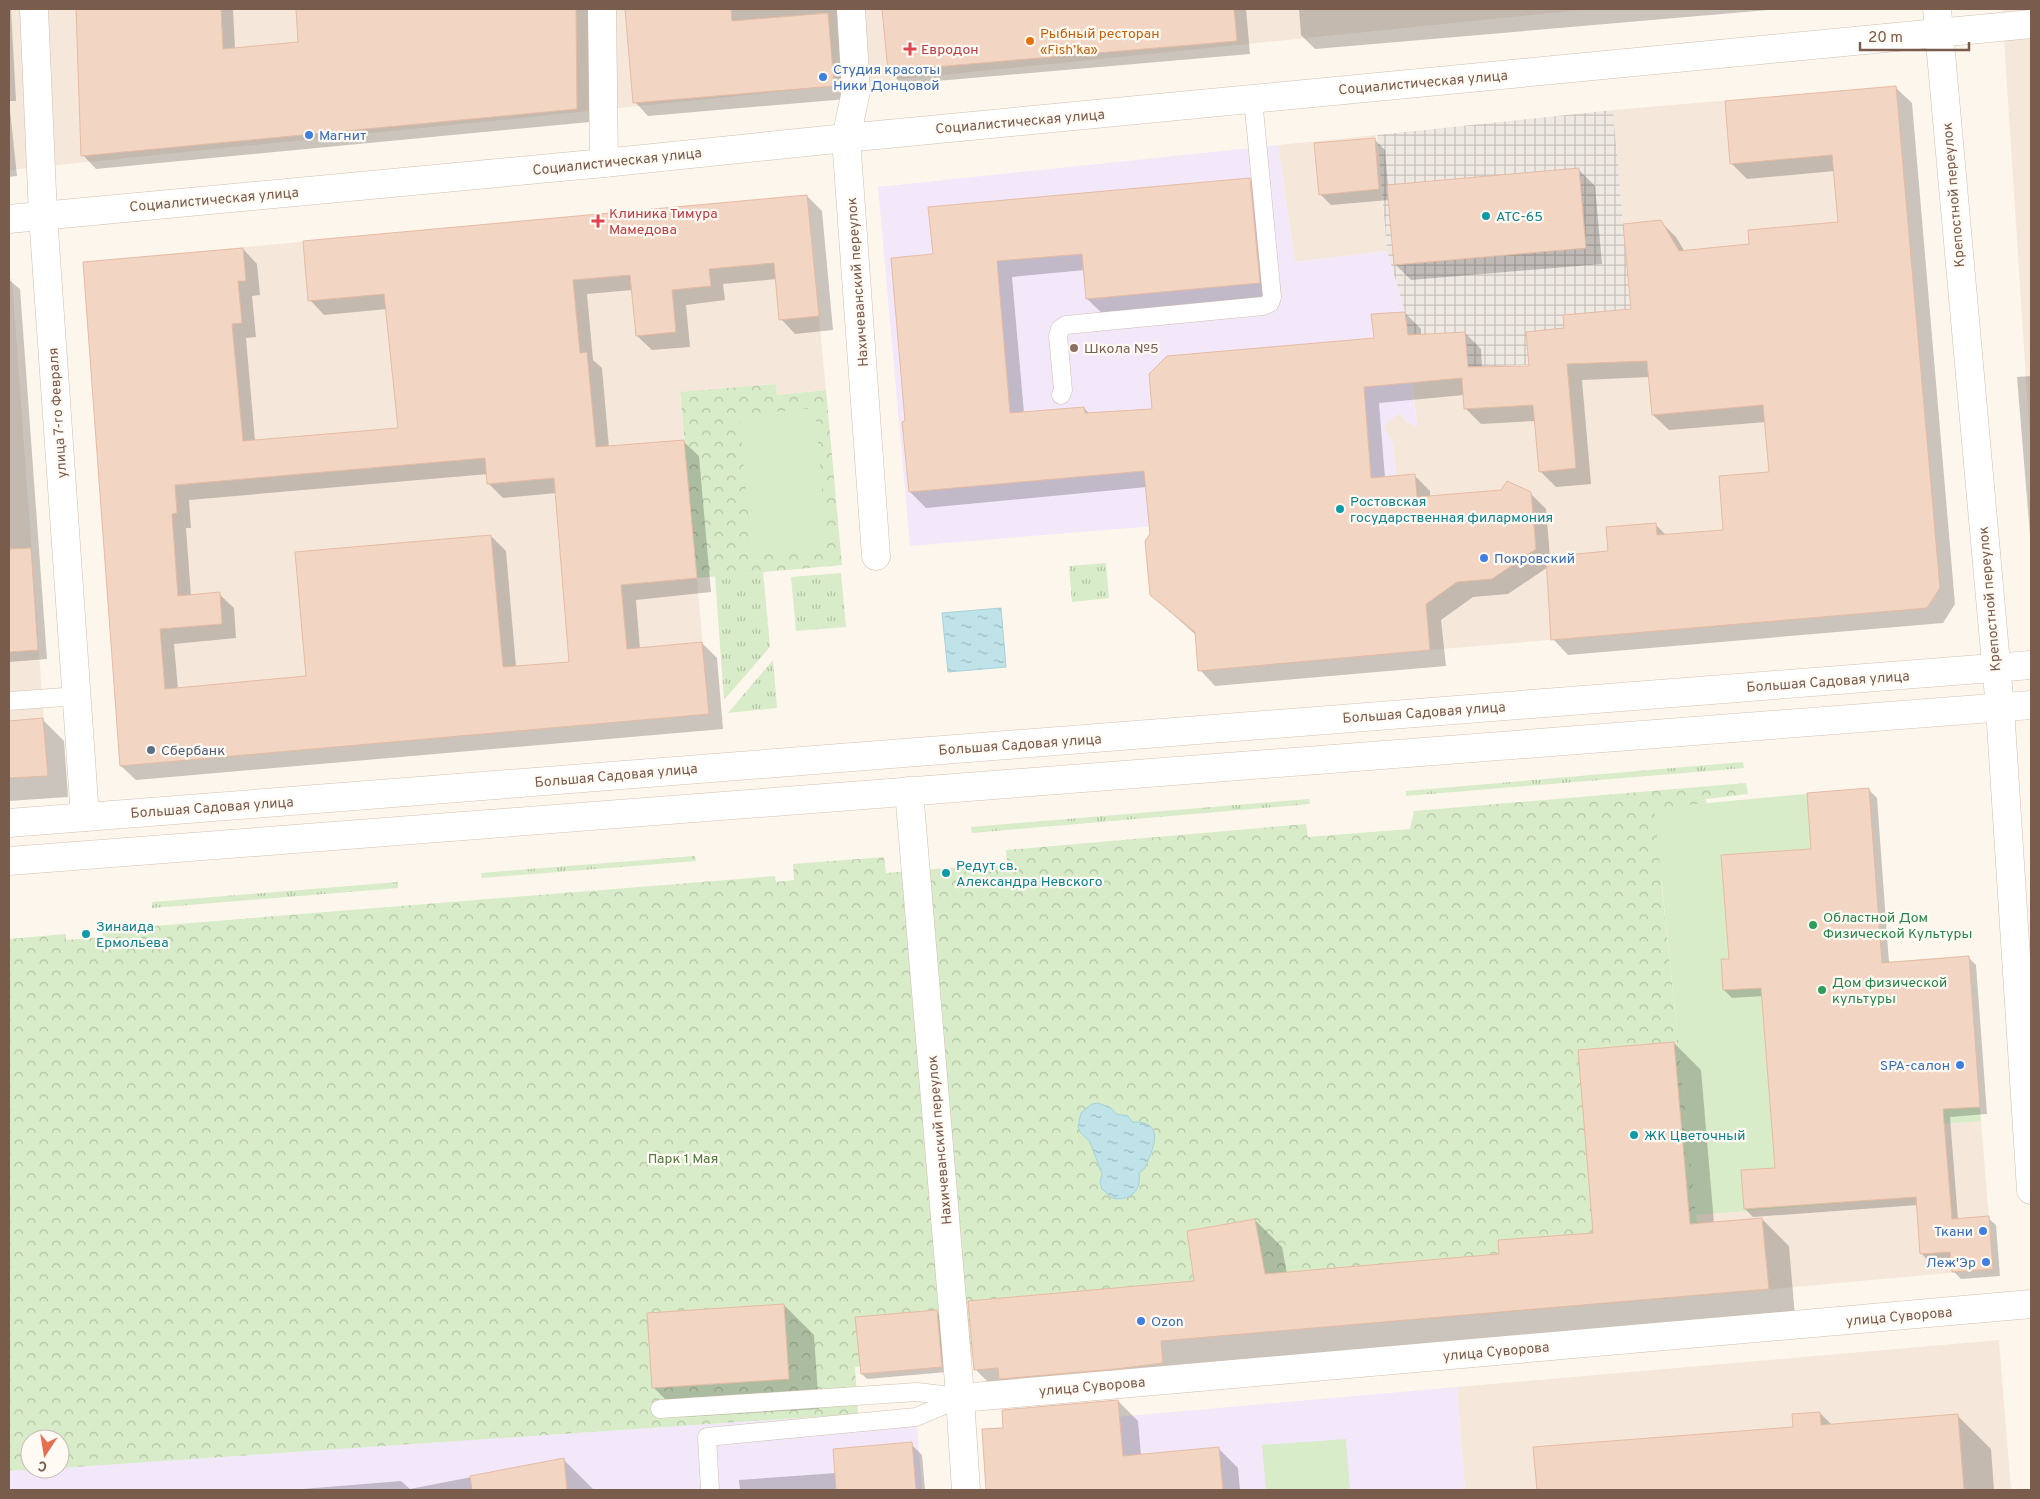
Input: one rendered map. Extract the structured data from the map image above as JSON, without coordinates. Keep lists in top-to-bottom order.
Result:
{
  "streets": {
    "street": [
      "Социалистическая улица",
      "Крепостной переулок",
      "Нахичеванский переулок",
      "улица 7-го Февраля",
      "Большая Садовая улица",
      "улица Суворова"
    ]
  },
  "crossings": [
    ["Социалистическая улица", "Крепостной переулок"],
    ["Социалистическая улица", "Нахичеванский переулок"],
    ["Социалистическая улица", "улица 7-го Февраля"],
    ["Крепостной переулок", "Большая Садовая улица"],
    ["Нахичеванский переулок", "улица Суворова"],
    ["улица 7-го Февраля", "Большая Садовая улица"]
  ],
  "parks": ["Парк 1 Мая"],
  "places": {
    "other": [
      "Рыбный ресторан «Fish’ka»",
      "Студия красоты Ники Донцовой",
      "Магнит",
      "АТС-65",
      "Школа №5",
      "Ростовская государственная филармония",
      "Покровский",
      "Сбербанк",
      "Редут св. Александра Невского",
      "Областной Дом Физической Культуры",
      "Зинаида Ермольева",
      "Дом физической культуры",
      "SPA-салон",
      "ЖК Цветочный",
      "Ткани",
      "Леж'Эр",
      "Ozon"
    ],
    "health": ["Евродон", "Клиника Тимура Мамедова"]
  },
  "scale_bar": "20 m",
  "north": "bottom"
}
